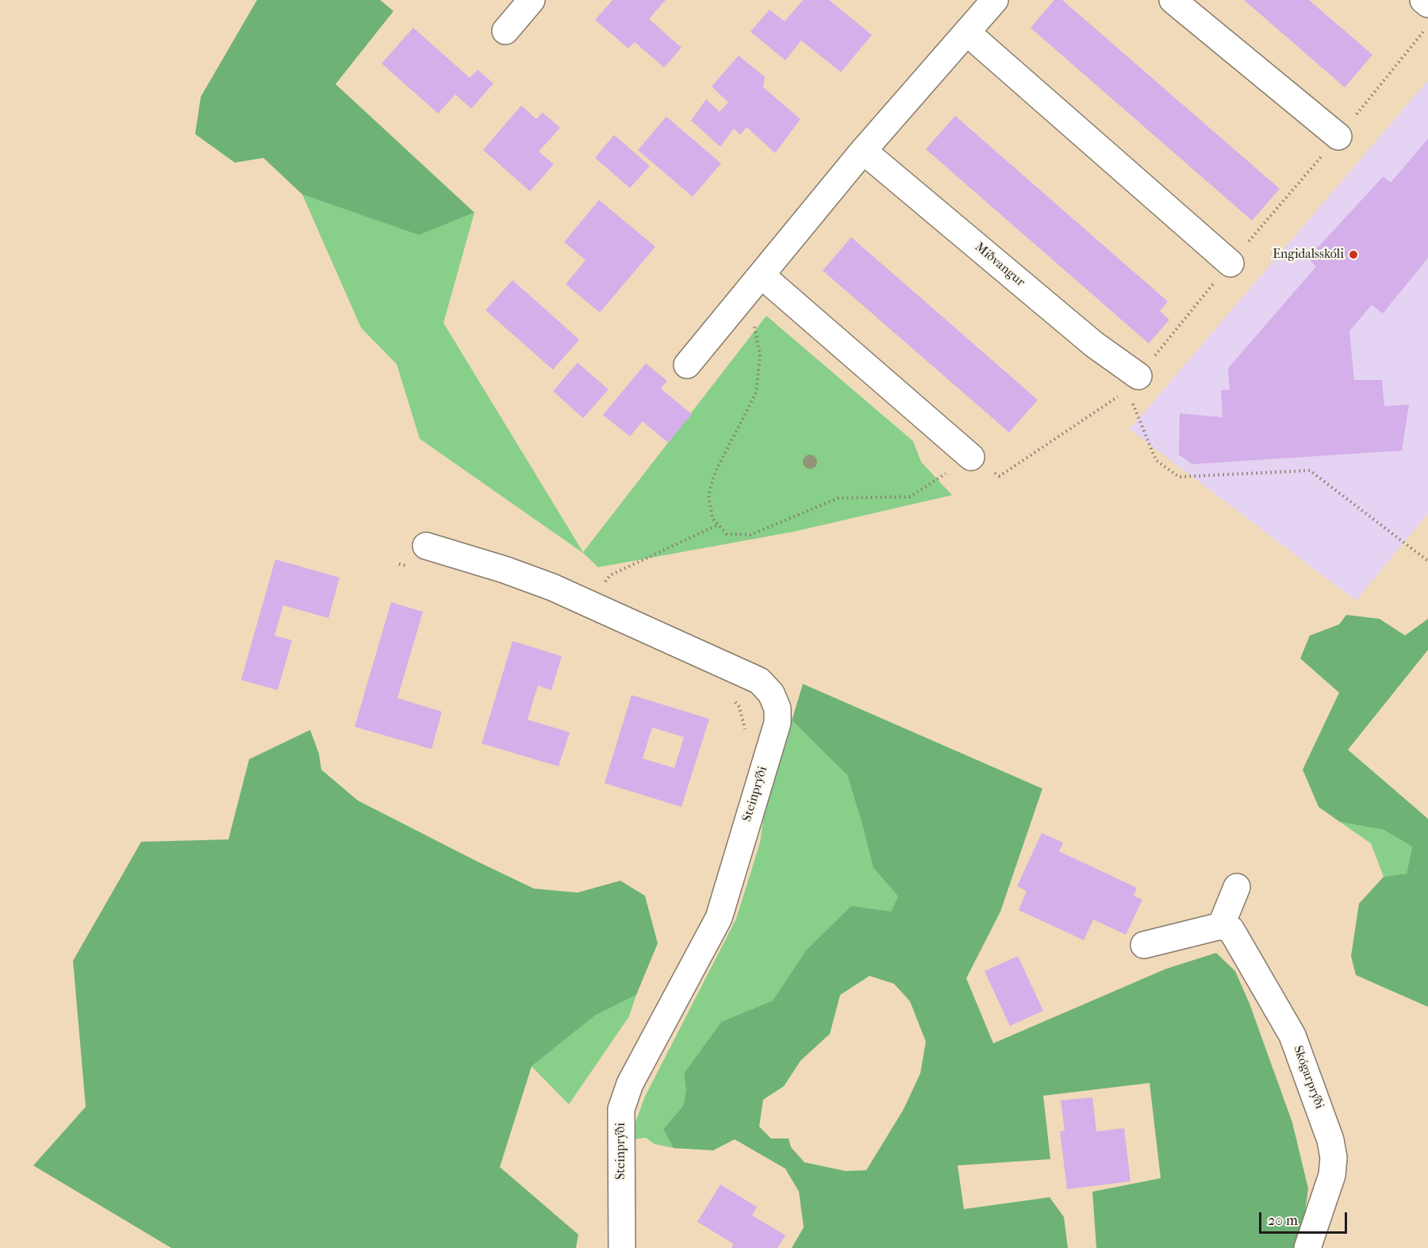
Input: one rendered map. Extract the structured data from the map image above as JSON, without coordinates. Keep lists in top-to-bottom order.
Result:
{
  "streets": {
    "street": ["Miðvangur", "Steinprýði", "Skógarprýði"]
  },
  "places": ["Engidalsskóli"],
  "scale_bar": "20 m"
}
